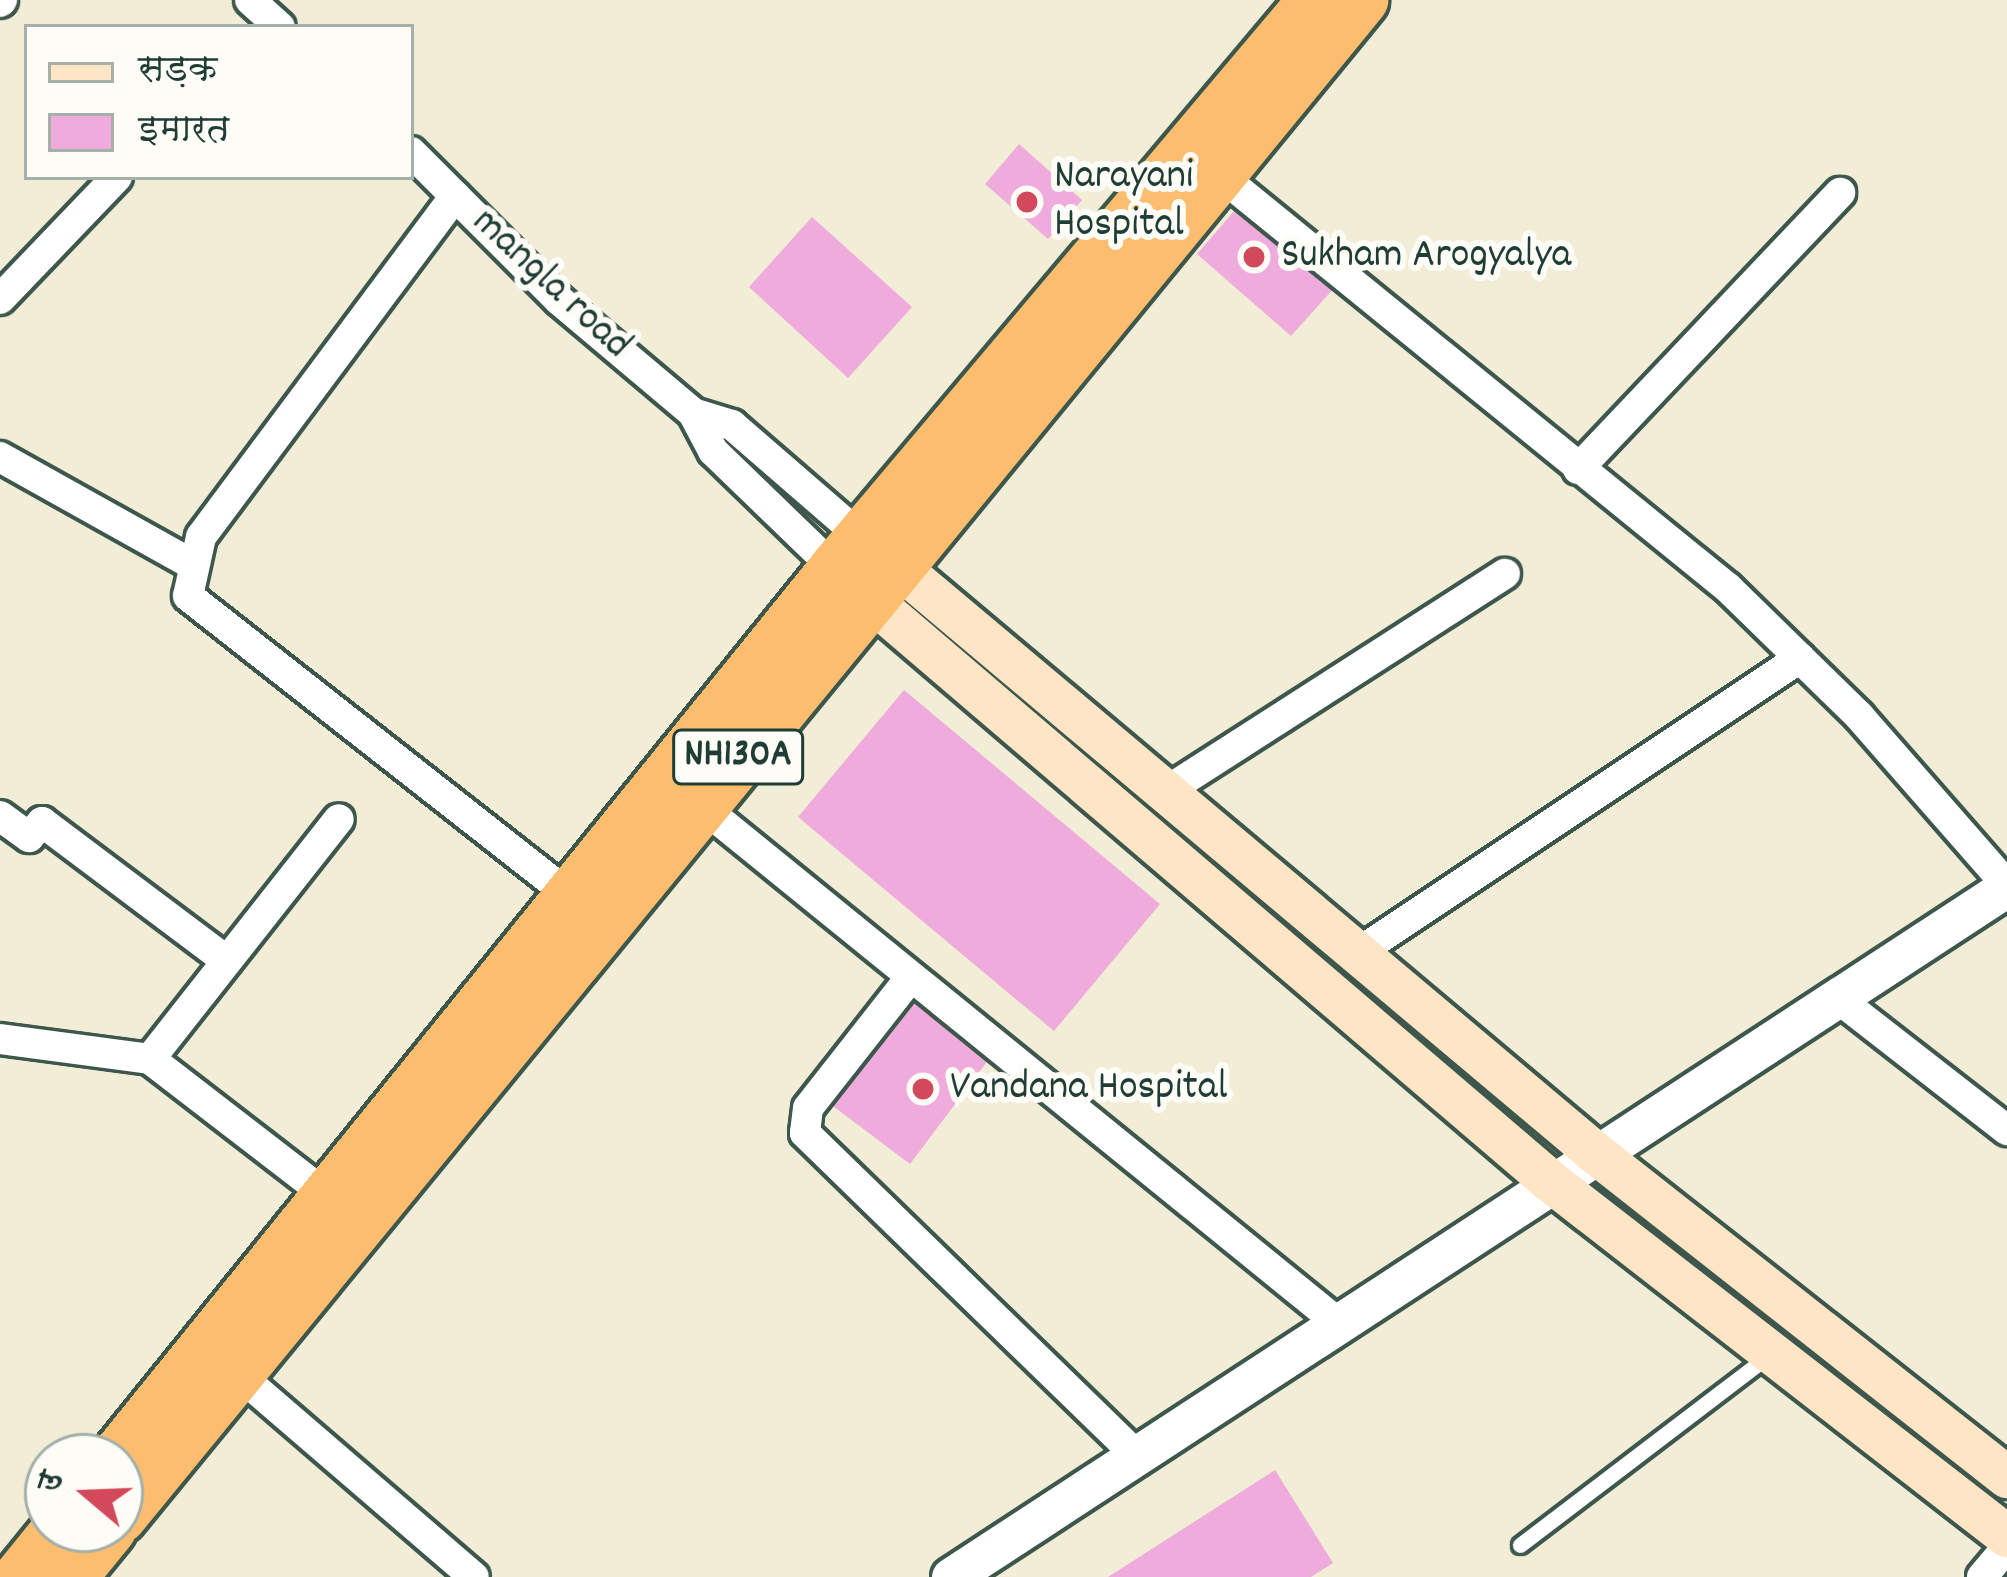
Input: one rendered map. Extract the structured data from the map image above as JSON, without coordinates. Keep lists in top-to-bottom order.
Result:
{
  "streets": {
    "highway": ["NH130A"],
    "street": ["mangla road"]
  },
  "crossings": [
    ["mangla road", "NH130A"]
  ],
  "places": ["Narayani Hospital", "Sukham Arogyalya", "Vandana Hospital"],
  "legend": ["सड़क", "इमारत"],
  "north": "left"
}
